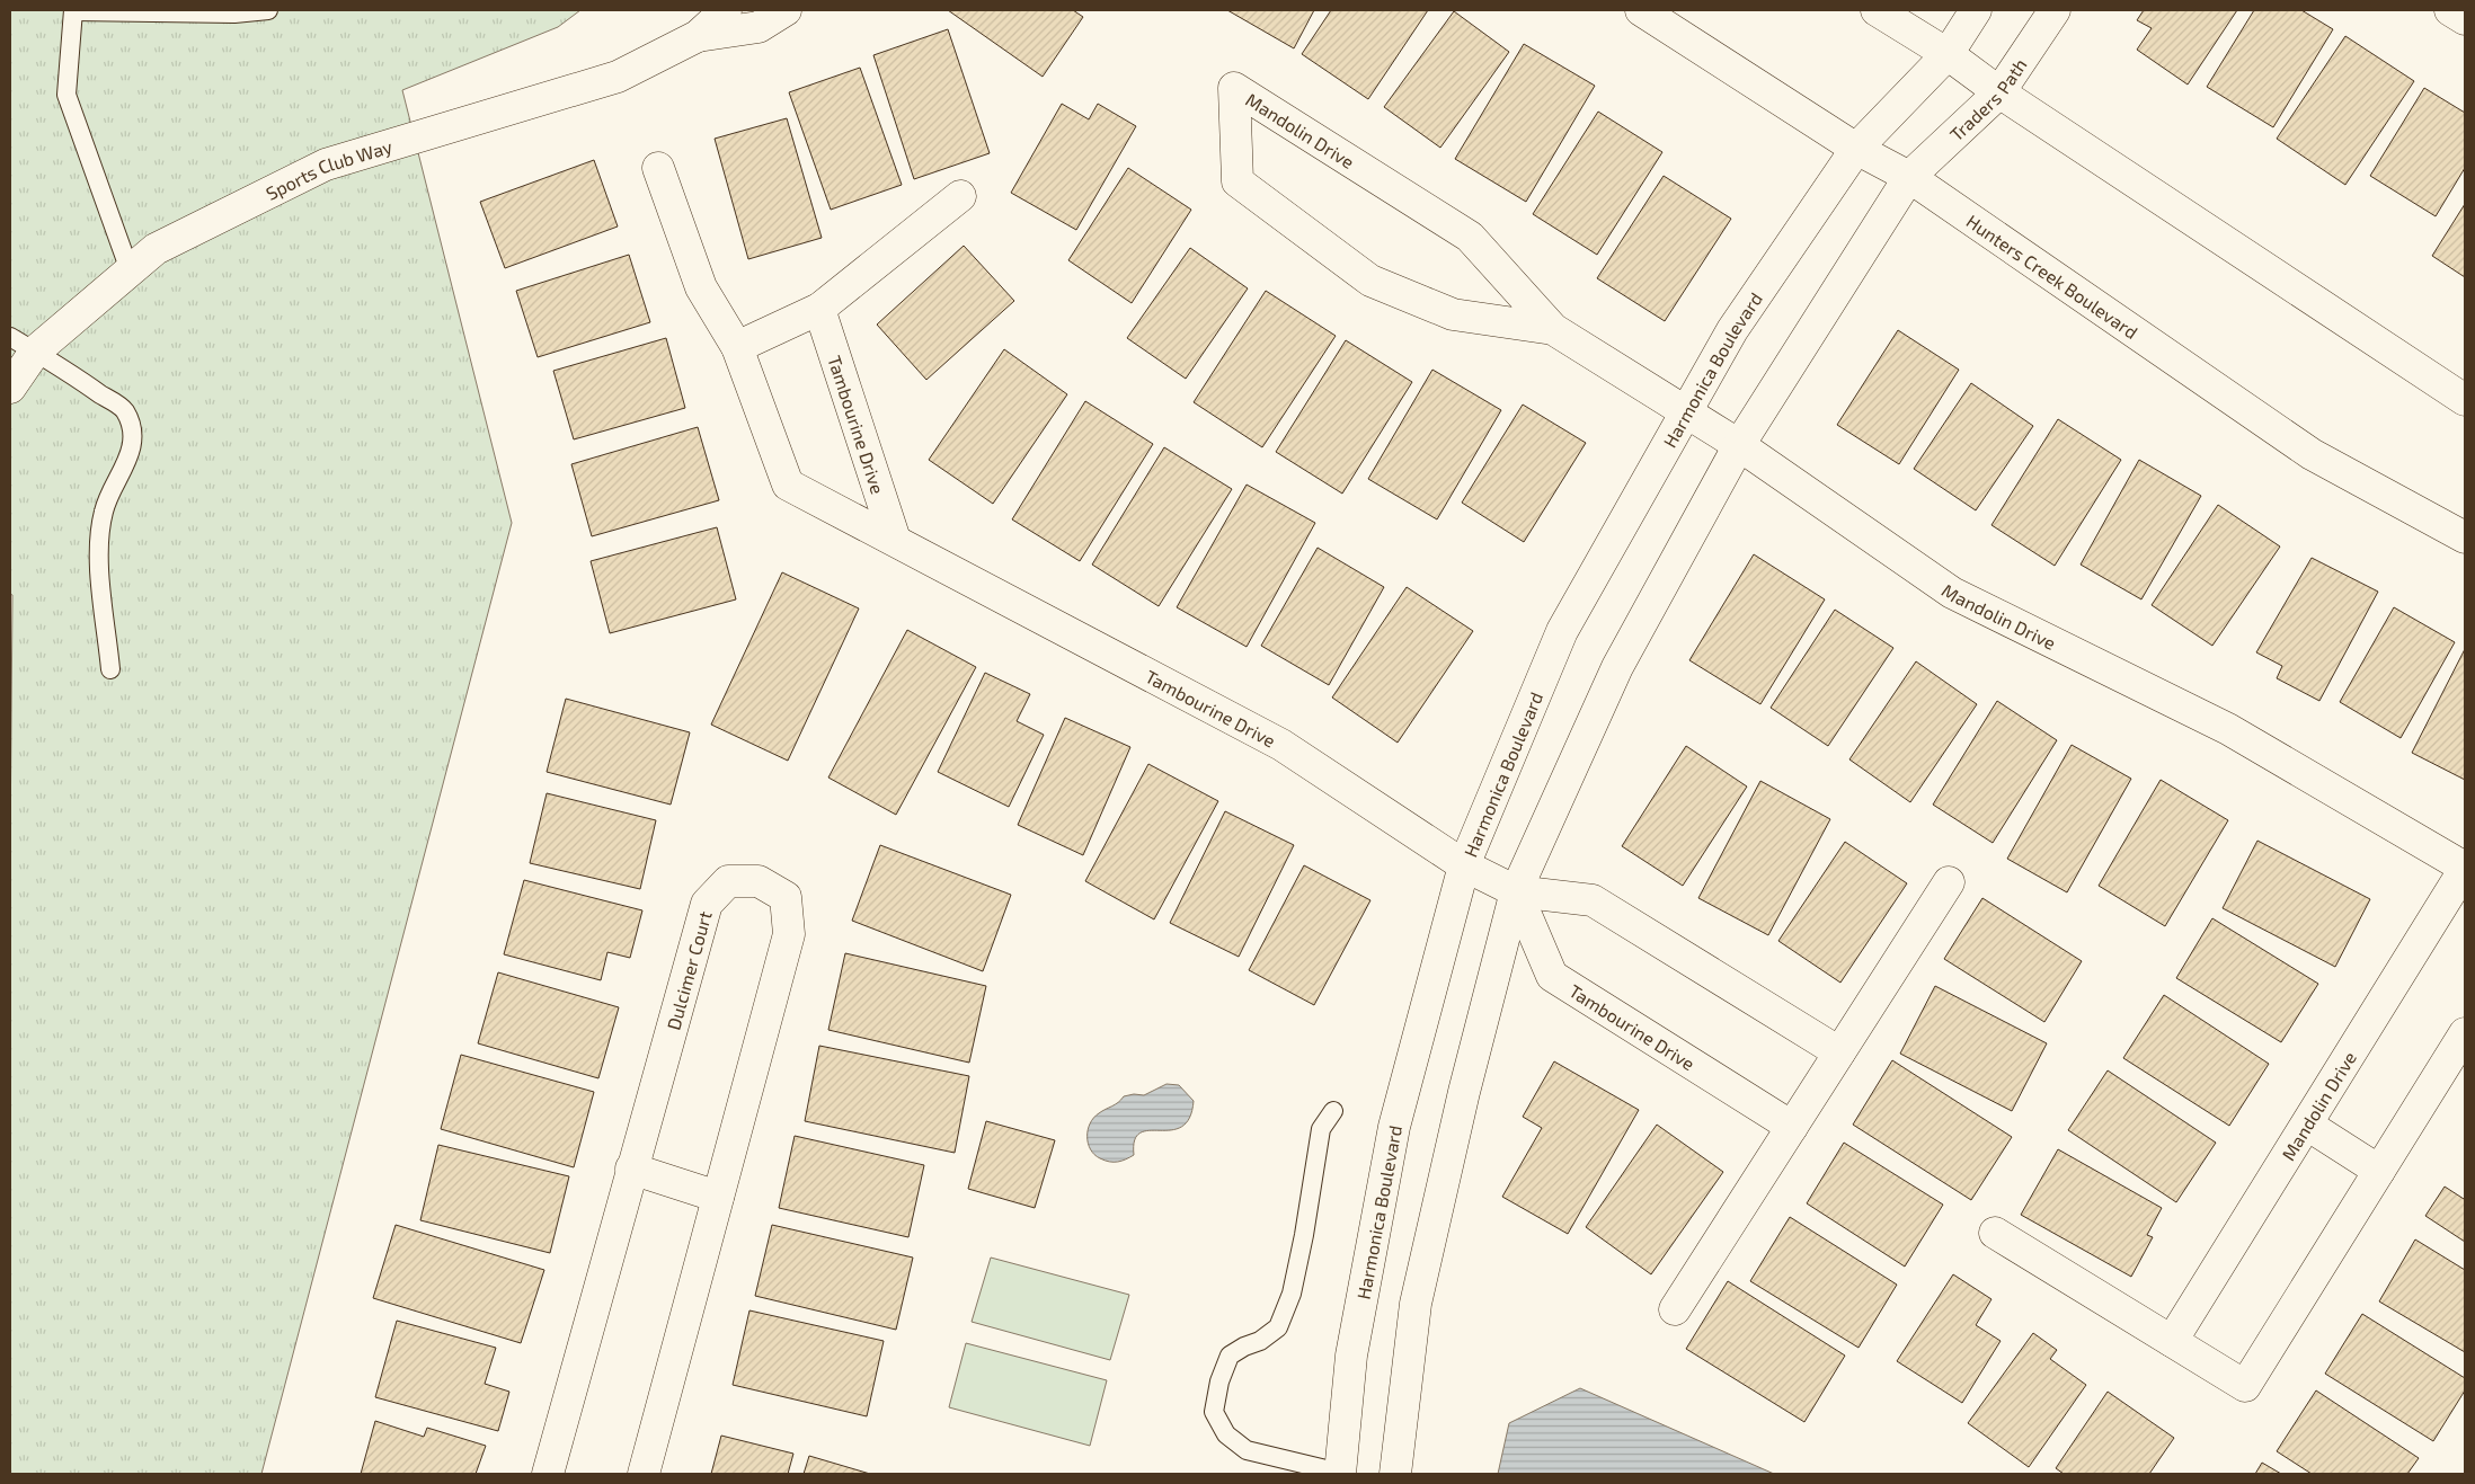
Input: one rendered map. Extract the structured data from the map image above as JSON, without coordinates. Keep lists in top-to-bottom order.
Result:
{
  "streets": {
    "street": [
      "Traders Path",
      "Mandolin Drive",
      "Sports Club Way",
      "Hunters Creek Boulevard",
      "Harmonica Boulevard",
      "Tambourine Drive",
      "Dulcimer Court"
    ]
  },
  "crossings": [
    ["Traders Path", "Hunters Creek Boulevard"],
    ["Mandolin Drive", "Harmonica Boulevard"],
    ["Hunters Creek Boulevard", "Harmonica Boulevard"],
    ["Harmonica Boulevard", "Tambourine Drive"]
  ]
}
